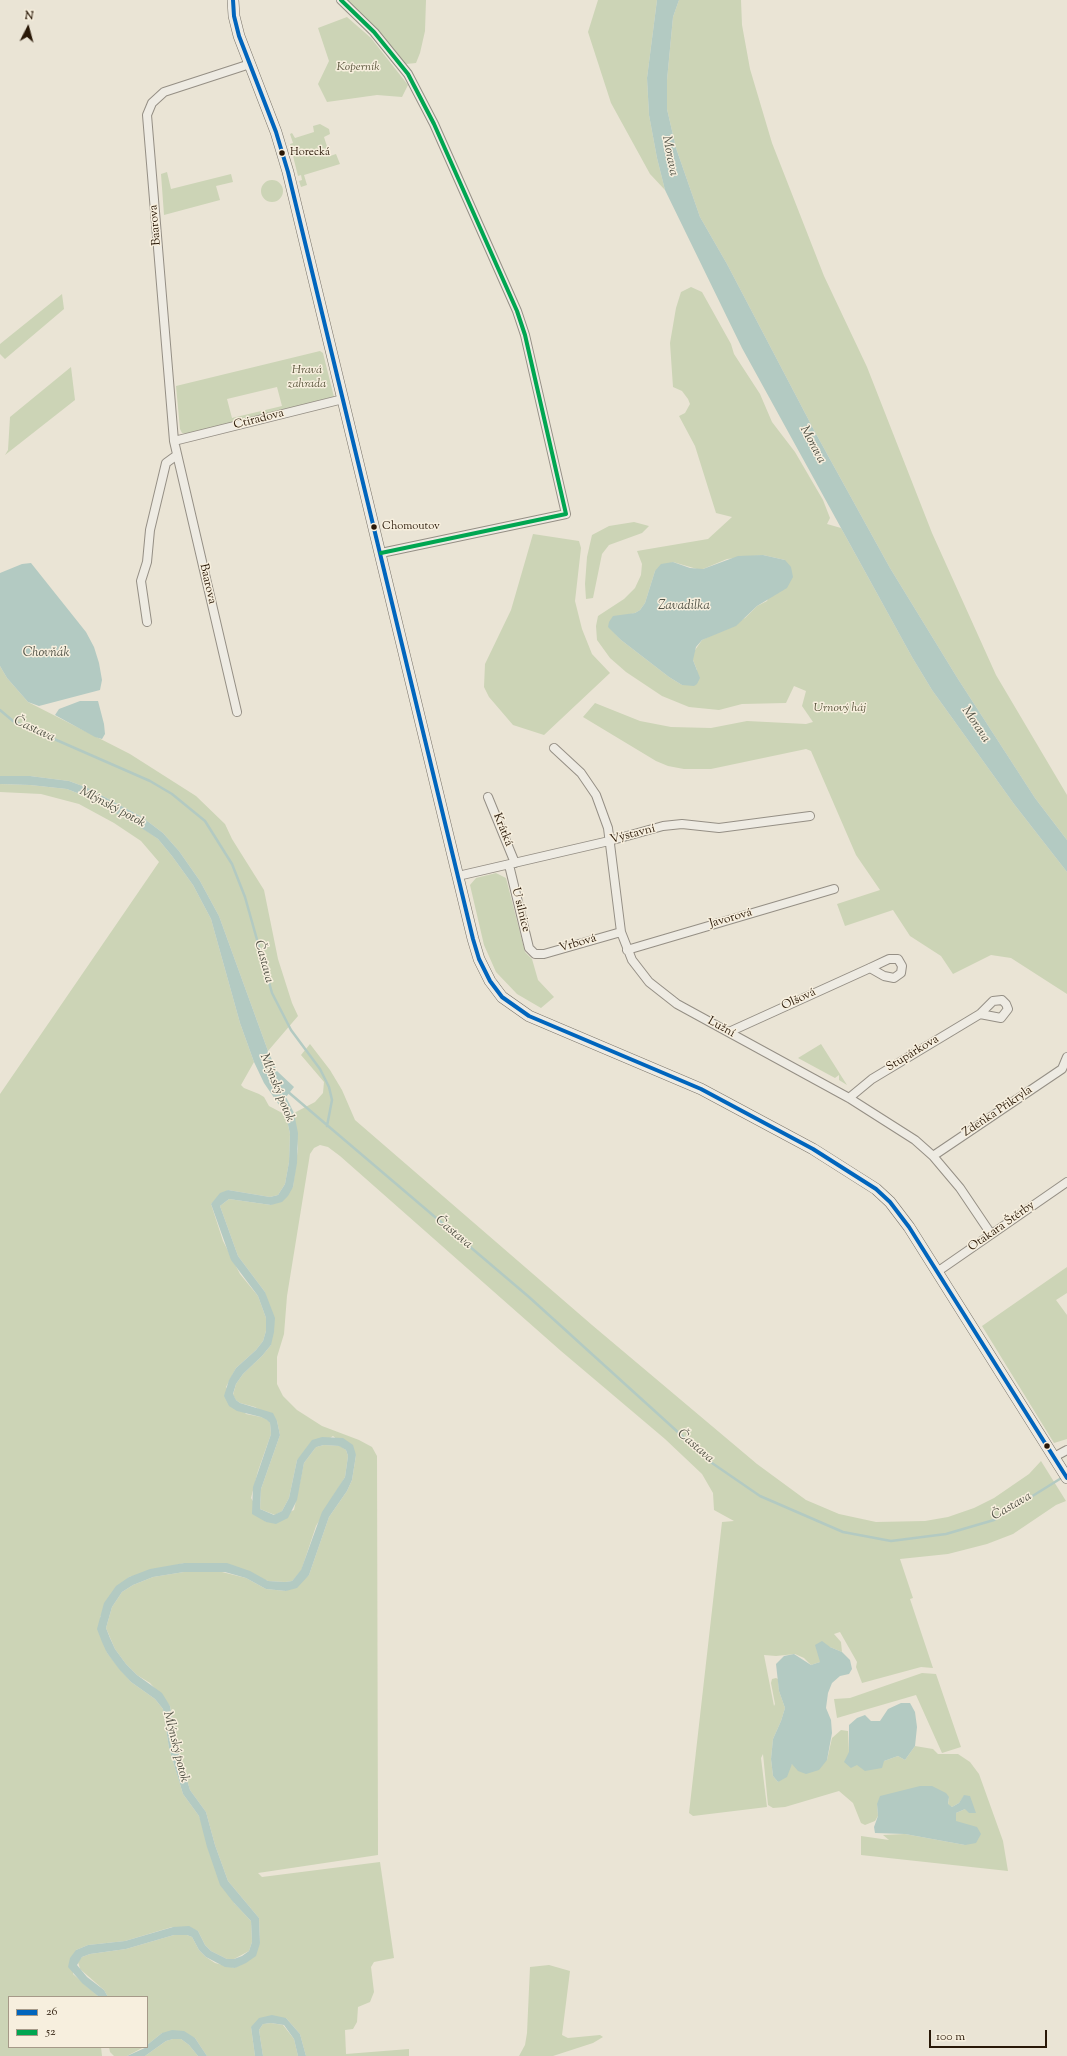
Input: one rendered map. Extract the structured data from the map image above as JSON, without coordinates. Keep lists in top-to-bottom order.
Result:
{
  "streets": {
    "street": [
      "Baarova",
      "Ctiradova",
      "Krátká",
      "Výstavní",
      "U silnice",
      "Javorová",
      "Vrbová",
      "Olšová",
      "Lužní",
      "Stupárkova",
      "Zdeňka Přikryla",
      "Otakara Štěrby"
    ]
  },
  "crossings": [
    ["Baarova", "Ctiradova"],
    ["Krátká", "Výstavní"],
    ["Krátká", "U silnice"],
    ["Výstavní", "U silnice"],
    ["Výstavní", "Lužní"],
    ["U silnice", "Vrbová"],
    ["Javorová", "Lužní"],
    ["Vrbová", "Lužní"],
    ["Olšová", "Lužní"],
    ["Lužní", "Stupárkova"],
    ["Lužní", "Zdeňka Přikryla"],
    ["Lužní", "Otakara Štěrby"]
  ],
  "water": [
    "Morava",
    "Zavadilka",
    "Chovňák",
    "Častava",
    "Mlýnský potok"
  ],
  "parks": ["Koperník", "Hravá zahrada", "Urnový háj"],
  "places": ["Horecká", "Chomoutov"],
  "lines": ["transit line 26", "transit line 52"],
  "legend": ["26", "52"],
  "scale_bar": "100 m",
  "north": "top"
}
